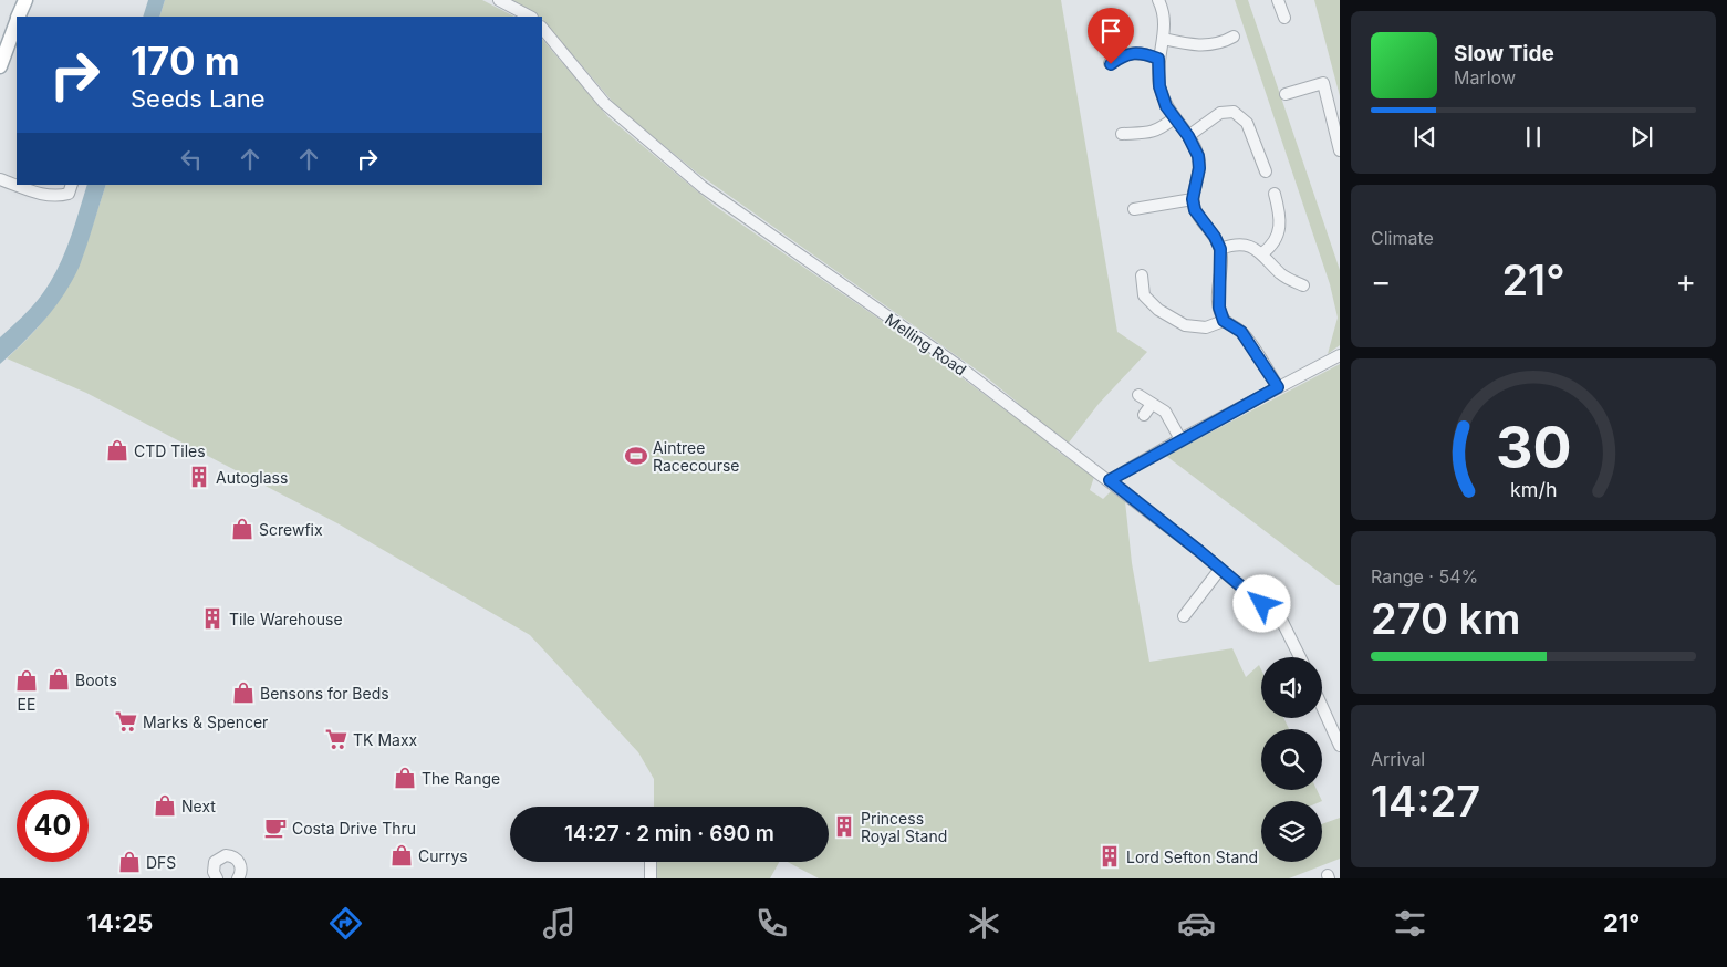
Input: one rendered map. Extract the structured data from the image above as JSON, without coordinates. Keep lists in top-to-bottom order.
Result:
{
  "streets": {
    "street": ["Melling Road"]
  },
  "places": {
    "shop": [
      "CTD Tiles",
      "Screwfix",
      "Boots",
      "EE",
      "Bensons for Beds",
      "The Range",
      "Next",
      "Currys",
      "DFS"
    ],
    "sports": ["Aintree Racecourse"],
    "building": [
      "Autoglass",
      "Tile Warehouse",
      "Princess Royal Stand",
      "Lord Sefton Stand"
    ],
    "supermarket": ["Marks & Spencer", "TK Maxx"],
    "cafe": ["Costa Drive Thru"]
  },
  "page": {
    "turn": ["170 m", "Seeds Lane"],
    "song": ["Slow Tide", "Marlow"],
    "tile": [
      "Climate",
      ["Range · 54%", "270 km"],
      ["Arrival", "14:27"]
    ],
    "heat": ["−", "21°", "+"],
    "limit": "40",
    "trip": "14:27 · 2 min · 690 m",
    "tabs": ["14:25", "21°"],
    "gauge": ["30", "km/h"]
  }
}
